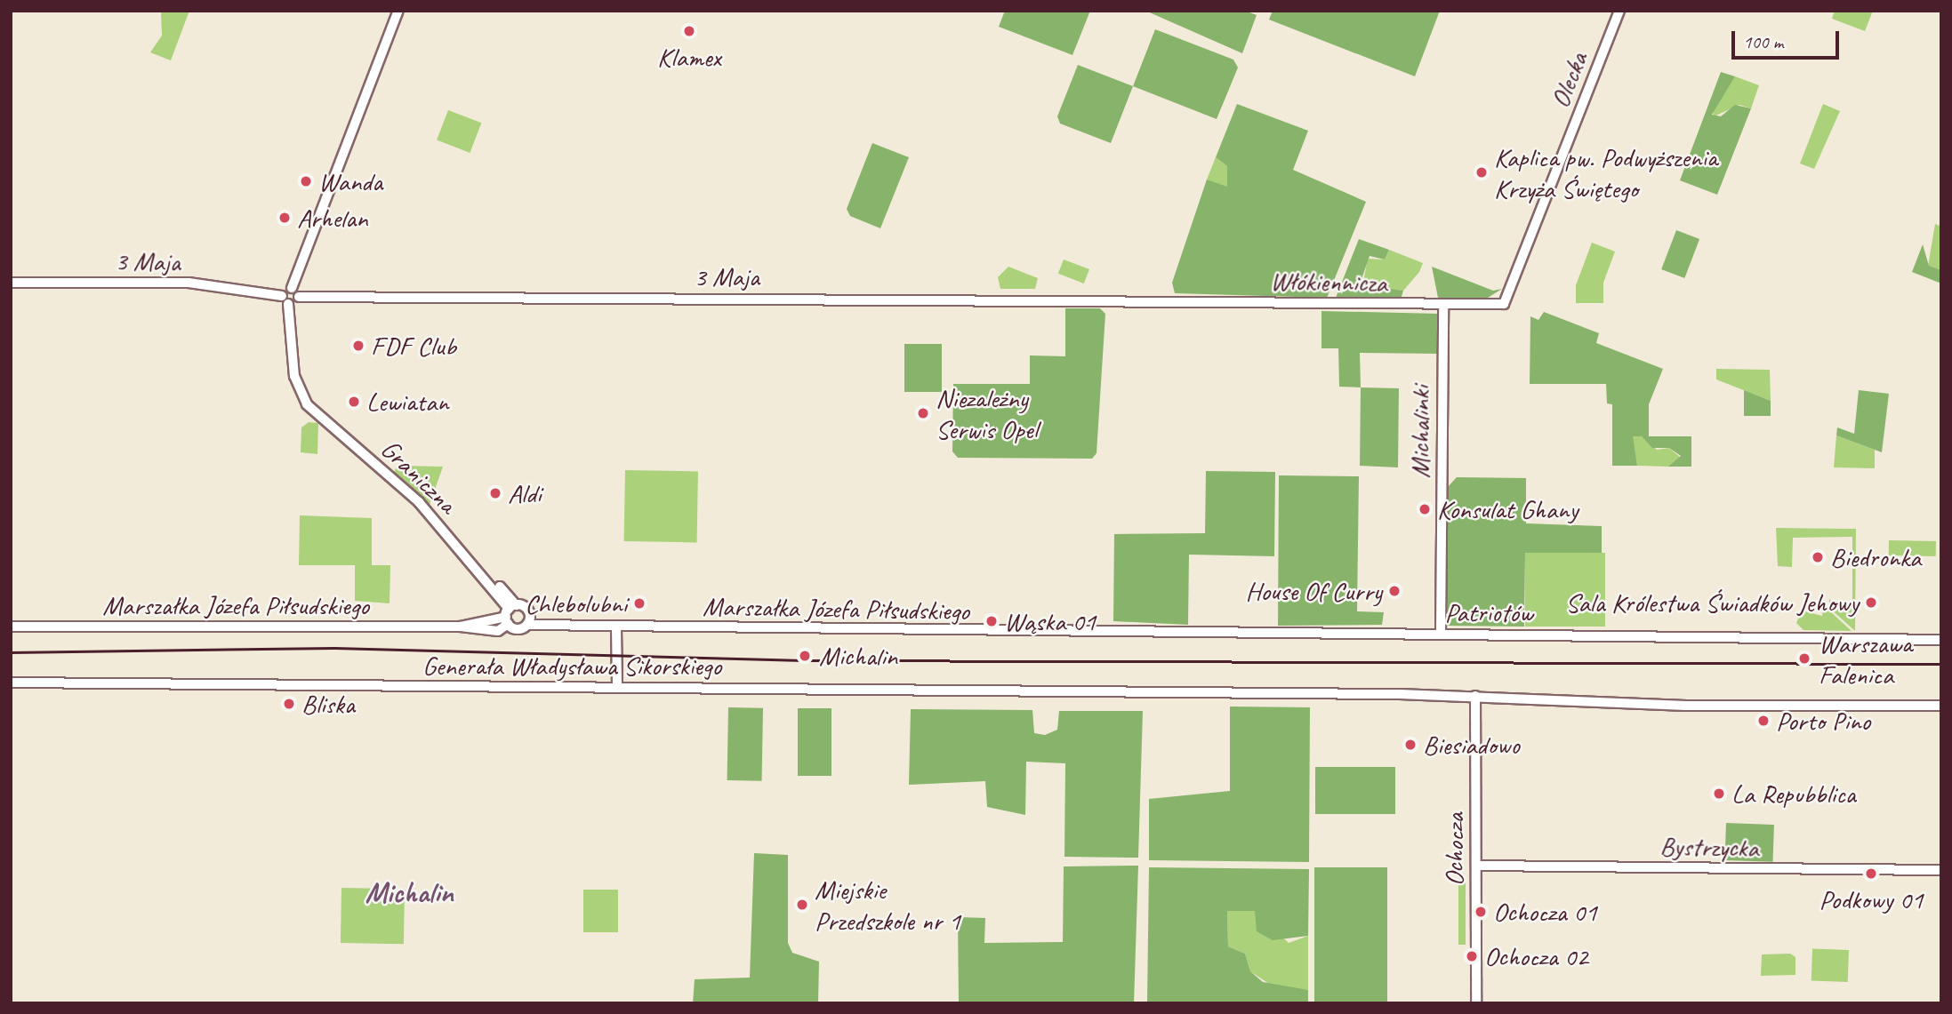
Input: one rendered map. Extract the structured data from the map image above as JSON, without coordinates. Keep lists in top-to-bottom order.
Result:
{
  "streets": {
    "main road": ["Marszałka Józefa Piłsudskiego", "Patriotów", "Generała Władysława Sikorskiego"],
    "street": [
      "Olecka",
      "3 Maja",
      "Włókiennicza",
      "Michalinki",
      "Graniczna",
      "Bystrzycka",
      "Ochocza"
    ]
  },
  "crossings": [
    ["Olecka", "Włókiennicza"],
    ["3 Maja", "Włókiennicza"],
    ["Włókiennicza", "Michalinki"],
    ["Michalinki", "Patriotów"],
    ["Graniczna", "Marszałka Józefa Piłsudskiego"],
    ["Marszałka Józefa Piłsudskiego", "Patriotów"],
    ["Generała Władysława Sikorskiego", "Ochocza"],
    ["Bystrzycka", "Ochocza"]
  ],
  "districts": ["Michalin"],
  "places": [
    "Klamex",
    "Kaplica pw. Podwyższenia Krzyża Świętego",
    "Wanda",
    "Arhelan",
    "FDF Club",
    "Lewiatan",
    "Niezależny Serwis Opel",
    "Aldi",
    "Konsulat Ghany",
    "Biedronka",
    "House Of Curry",
    "Sala Królestwa Świadków Jehowy",
    "Chlebolubni",
    "Wąska 01",
    "Michalin",
    "Warszawa Falenica",
    "Bliska",
    "Porto Pino",
    "Biesiadowo",
    "La Repubblica",
    "Podkowy 01",
    "Miejskie Przedszkole nr 1",
    "Ochocza 01",
    "Ochocza 02"
  ],
  "scale_bar": "100 m"
}
